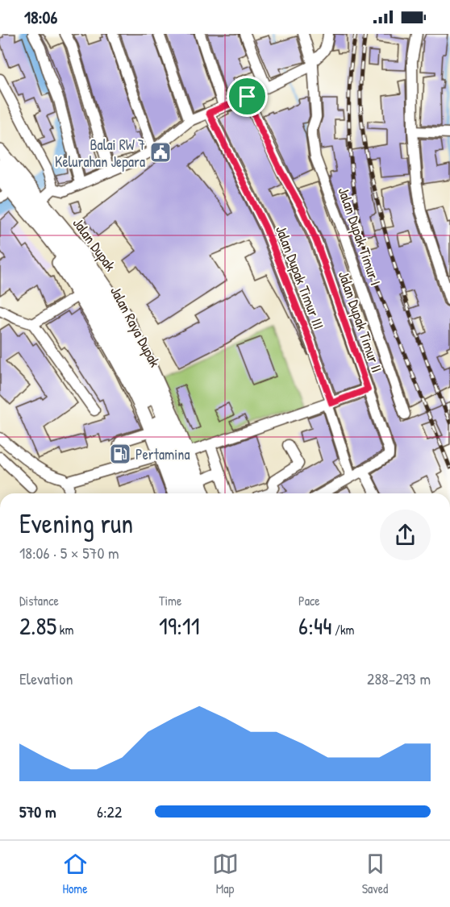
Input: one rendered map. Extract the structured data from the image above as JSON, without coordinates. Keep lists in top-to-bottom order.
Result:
{
  "streets": {
    "main road": ["Jalan Dupak", "Jalan Raya Dupak"],
    "street": ["Jalan Dupak Timur I", "Jalan Dupak Timur III", "Jalan Dupak Timur II"]
  },
  "crossings": [
    ["Jalan Dupak", "Jalan Raya Dupak"]
  ],
  "places": {
    "public building": ["Balai RW 7 Kelurahan Jepara"],
    "fuel station": ["Pertamina"]
  },
  "page": {
    "status": "18:06",
    "heading": ["Evening run", "18:06 · 5 × 570 m"],
    "stats": [
      ["Distance", "2.85 km"],
      ["Time", "19:11"],
      ["Pace", "6:44 /km"]
    ],
    "chart": ["Elevation", "288–293 m"],
    "list": [
      {
        "name": "570 m",
        "note": "6:22"
      }
    ],
    "tabs": ["Home", "Map", "Saved"]
  }
}
